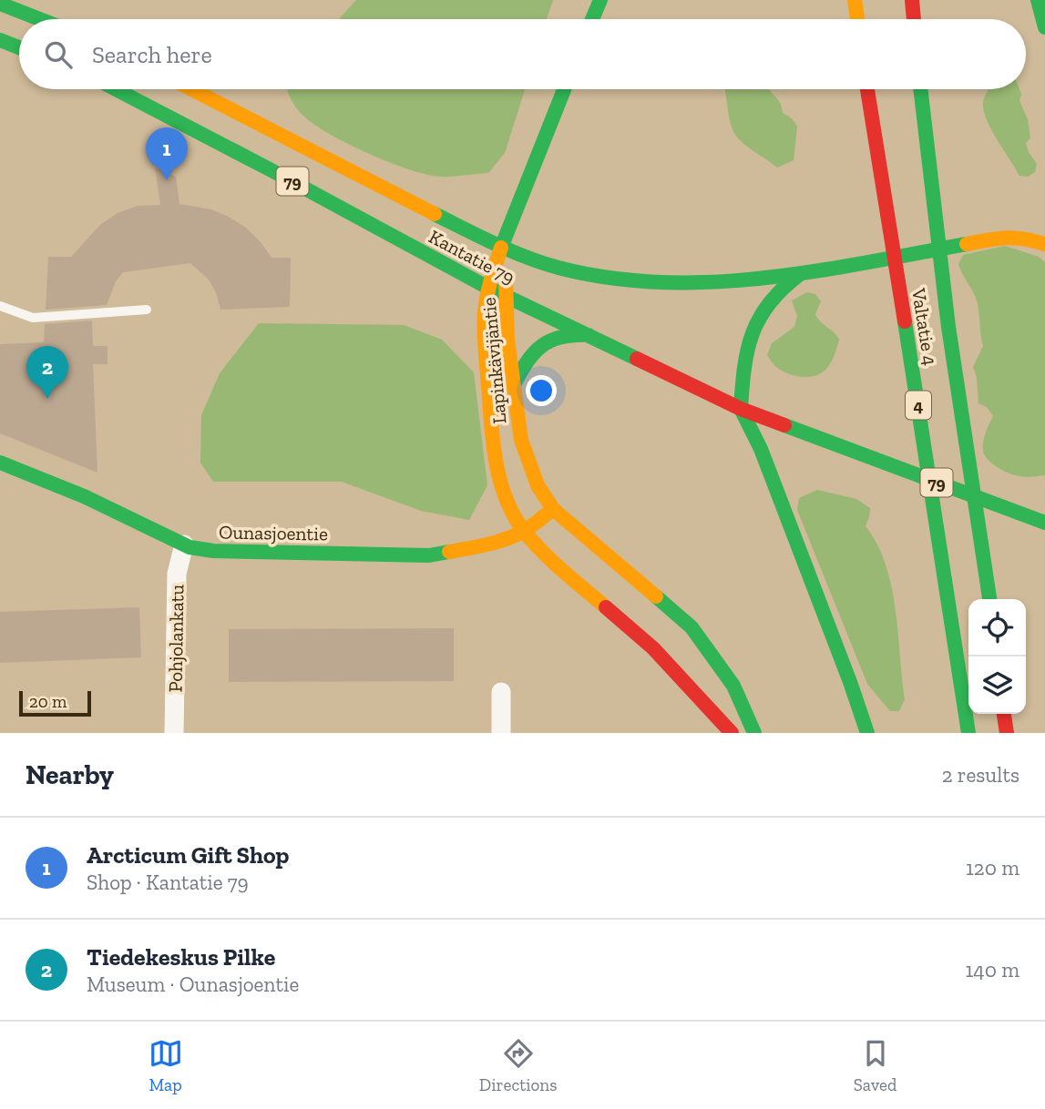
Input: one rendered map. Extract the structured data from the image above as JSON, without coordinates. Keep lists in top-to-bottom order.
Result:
{
  "streets": {
    "main road": [
      "79",
      "Kantatie 79",
      "Valtatie 4",
      "Lapinkävijäntie",
      "4",
      "Ounasjoentie"
    ],
    "street": ["Pohjolankatu"]
  },
  "crossings": [
    ["79", "Kantatie 79"],
    ["Kantatie 79", "Lapinkävijäntie"],
    ["Lapinkävijäntie", "Ounasjoentie"],
    ["Ounasjoentie", "Pohjolankatu"]
  ],
  "scale_bar": "20 m",
  "page": {
    "search": "Search here",
    "pins": ["1", "2"],
    "scale": "20 m",
    "heading": ["Nearby", "2 results"],
    "list": [
      {
        "mark": "1",
        "name": "Arcticum Gift Shop",
        "note": "Shop · Kantatie 79",
        "value": "120 m"
      },
      {
        "mark": "2",
        "name": "Tiedekeskus Pilke",
        "note": "Museum · Ounasjoentie",
        "value": "140 m"
      }
    ],
    "nav": ["Map", "Directions", "Saved"]
  }
}
